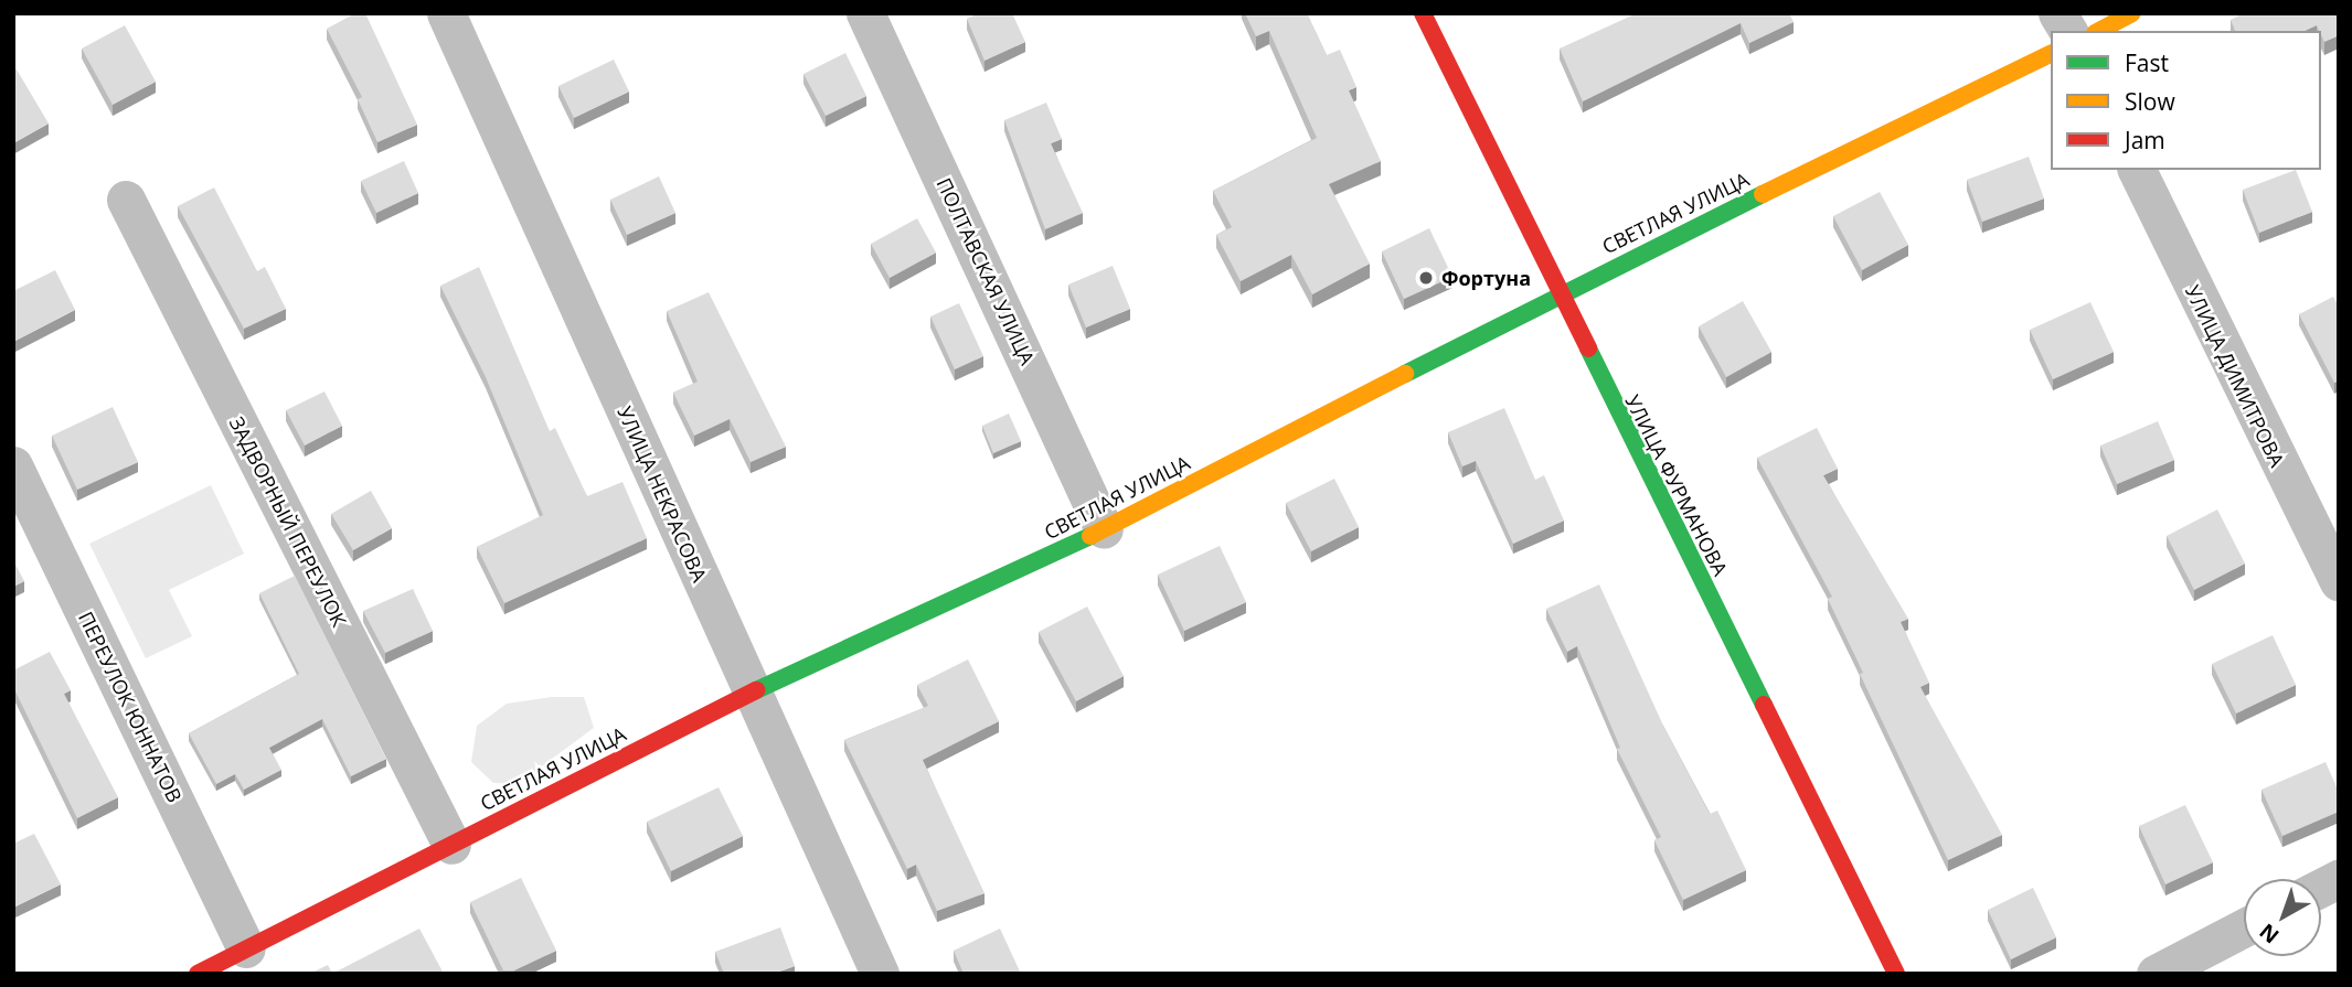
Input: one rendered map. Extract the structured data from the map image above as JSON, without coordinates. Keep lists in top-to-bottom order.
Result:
{
  "streets": {
    "main road": ["СВЕТЛАЯ УЛИЦА", "УЛИЦА ФУРМАНОВА"],
    "street": [
      "ПОЛТАВСКАЯ УЛИЦА",
      "УЛИЦА ДИМИТРОВА",
      "УЛИЦА НЕКРАСОВА",
      "ЗАДВОРНЫЙ ПЕРЕУЛОК",
      "ПЕРЕУЛОК ЮННАТОВ"
    ]
  },
  "crossings": [
    ["СВЕТЛАЯ УЛИЦА", "ПОЛТАВСКАЯ УЛИЦА"],
    ["СВЕТЛАЯ УЛИЦА", "УЛИЦА ФУРМАНОВА"],
    ["СВЕТЛАЯ УЛИЦА", "УЛИЦА НЕКРАСОВА"],
    ["СВЕТЛАЯ УЛИЦА", "ЗАДВОРНЫЙ ПЕРЕУЛОК"],
    ["СВЕТЛАЯ УЛИЦА", "ПЕРЕУЛОК ЮННАТОВ"]
  ],
  "places": ["Фортуна"],
  "legend": ["Fast", "Slow", "Jam"],
  "north": "bottom left"
}
